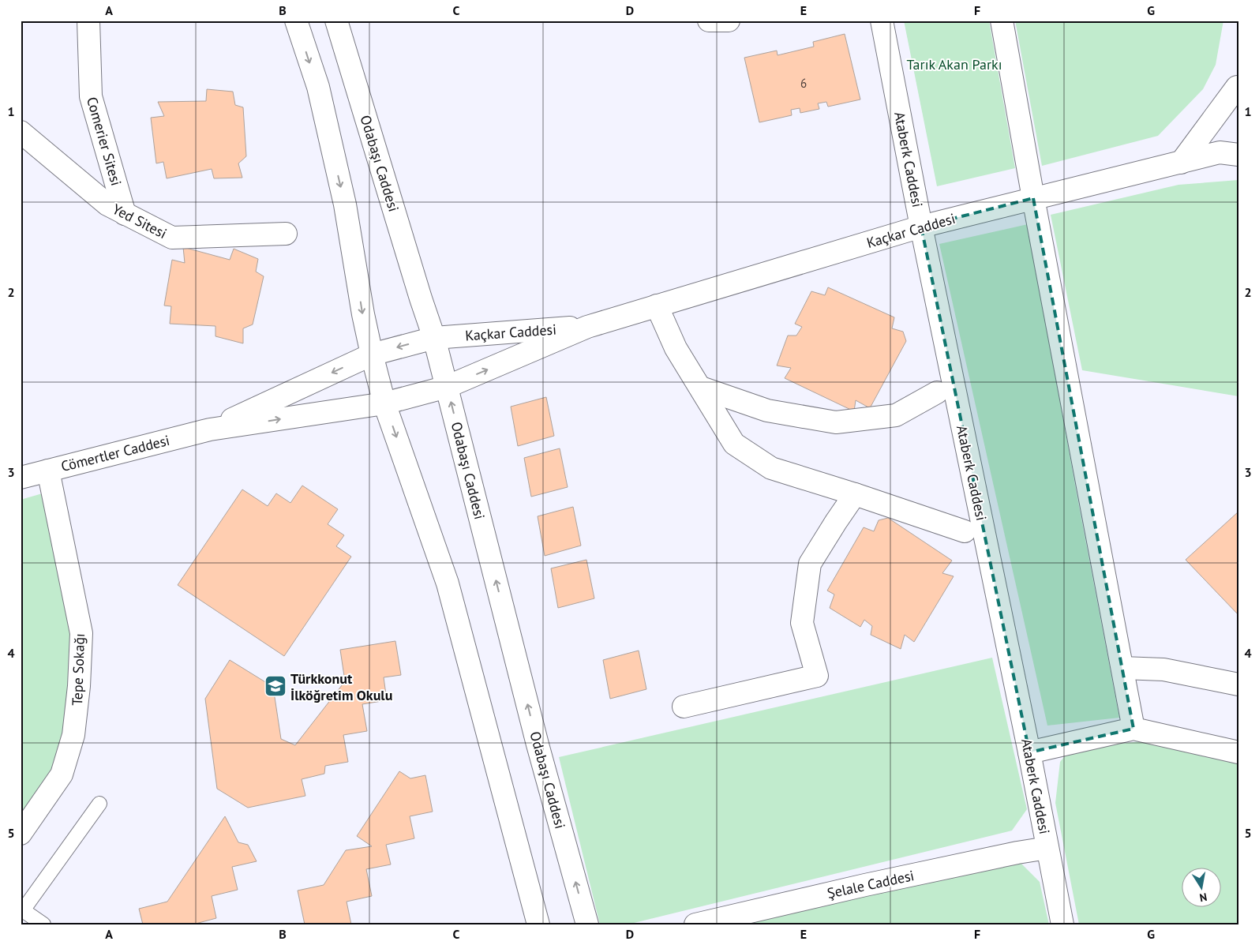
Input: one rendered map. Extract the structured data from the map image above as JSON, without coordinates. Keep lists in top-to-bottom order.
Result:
{
  "streets": {
    "street": [
      "Comerier Sitesi",
      "Ataberk Caddesi",
      "Odabaşı Caddesi",
      "Yed Sitesi",
      "Kaçkar Caddesi",
      "Cömertler Caddesi",
      "Tepe Sokağı",
      "Şelale Caddesi"
    ]
  },
  "crossings": [
    ["Comerier Sitesi", "Yed Sitesi"],
    ["Ataberk Caddesi", "Kaçkar Caddesi"],
    ["Ataberk Caddesi", "Şelale Caddesi"],
    ["Odabaşı Caddesi", "Kaçkar Caddesi"],
    ["Kaçkar Caddesi", "Cömertler Caddesi"],
    ["Cömertler Caddesi", "Tepe Sokağı"]
  ],
  "parks": ["Tarık Akan Parkı"],
  "places": {
    "school or university": ["Türkkonut İlköğretim Okulu"]
  },
  "house_numbers": ["6"],
  "north": "bottom",
  "grid": {
    "columns": [
      "A",
      "B",
      "C",
      "D",
      "E",
      "F",
      "G"
    ],
    "rows": [
      "1",
      "2",
      "3",
      "4",
      "5"
    ]
  }
}
